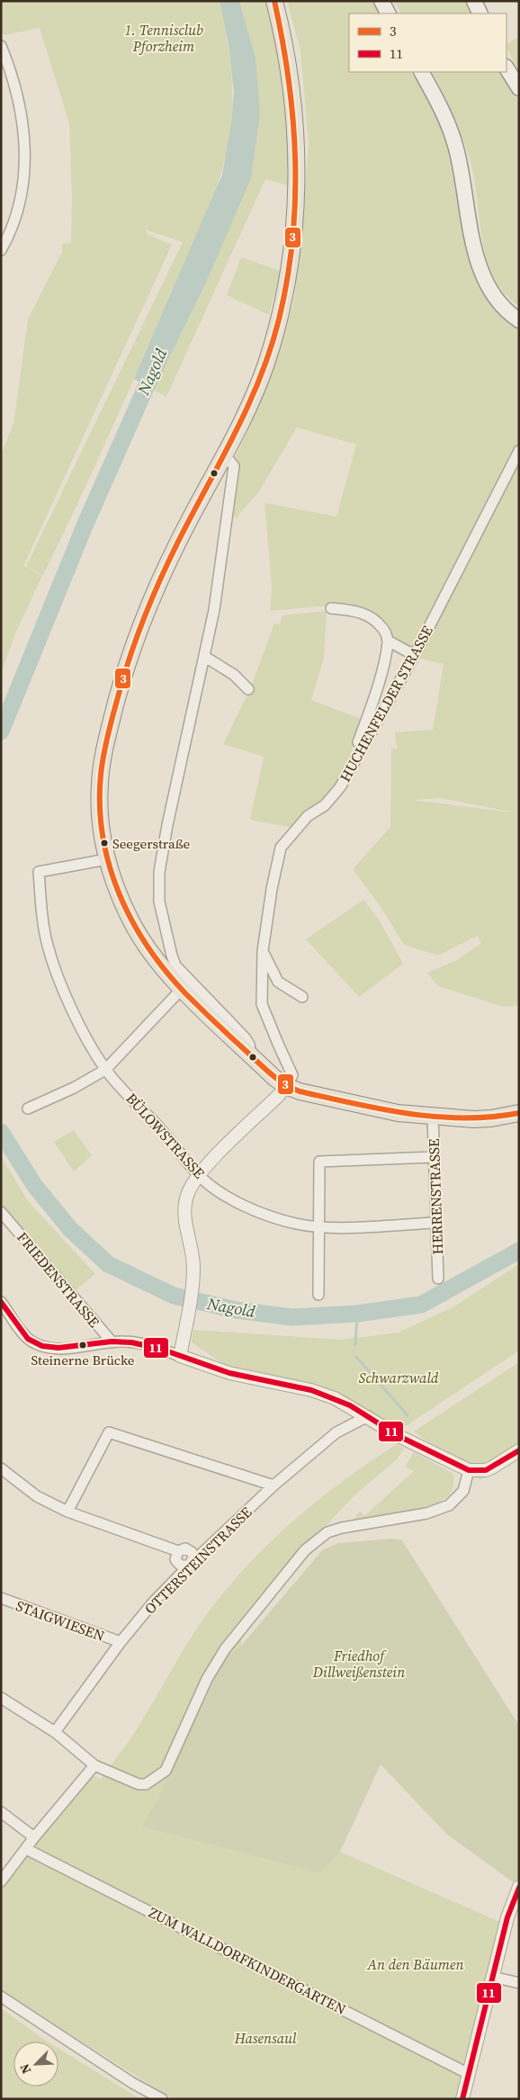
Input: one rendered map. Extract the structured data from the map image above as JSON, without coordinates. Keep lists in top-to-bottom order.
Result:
{
  "streets": {
    "street": [
      "HUCHENFELDER STRASSE",
      "BÜLOWSTRASSE",
      "HERRENSTRASSE",
      "FRIEDENSTRASSE",
      "OTTERSTEINSTRASSE",
      "STAIGWIESEN",
      "ZUM WALLDORFKINDERGARTEN"
    ]
  },
  "crossings": [
    ["BÜLOWSTRASSE", "HERRENSTRASSE"],
    ["OTTERSTEINSTRASSE", "STAIGWIESEN"]
  ],
  "water": ["Nagold"],
  "parks": [
    "1. Tennisclub Pforzheim",
    "Schwarzwald",
    "Friedhof Dillweißenstein",
    "An den Bäumen",
    "Hasensaul"
  ],
  "places": ["Seegerstraße", "Steinerne Brücke"],
  "lines": ["transit line 3", "transit line 11"],
  "legend": ["3", "11"],
  "north": "bottom left"
}
